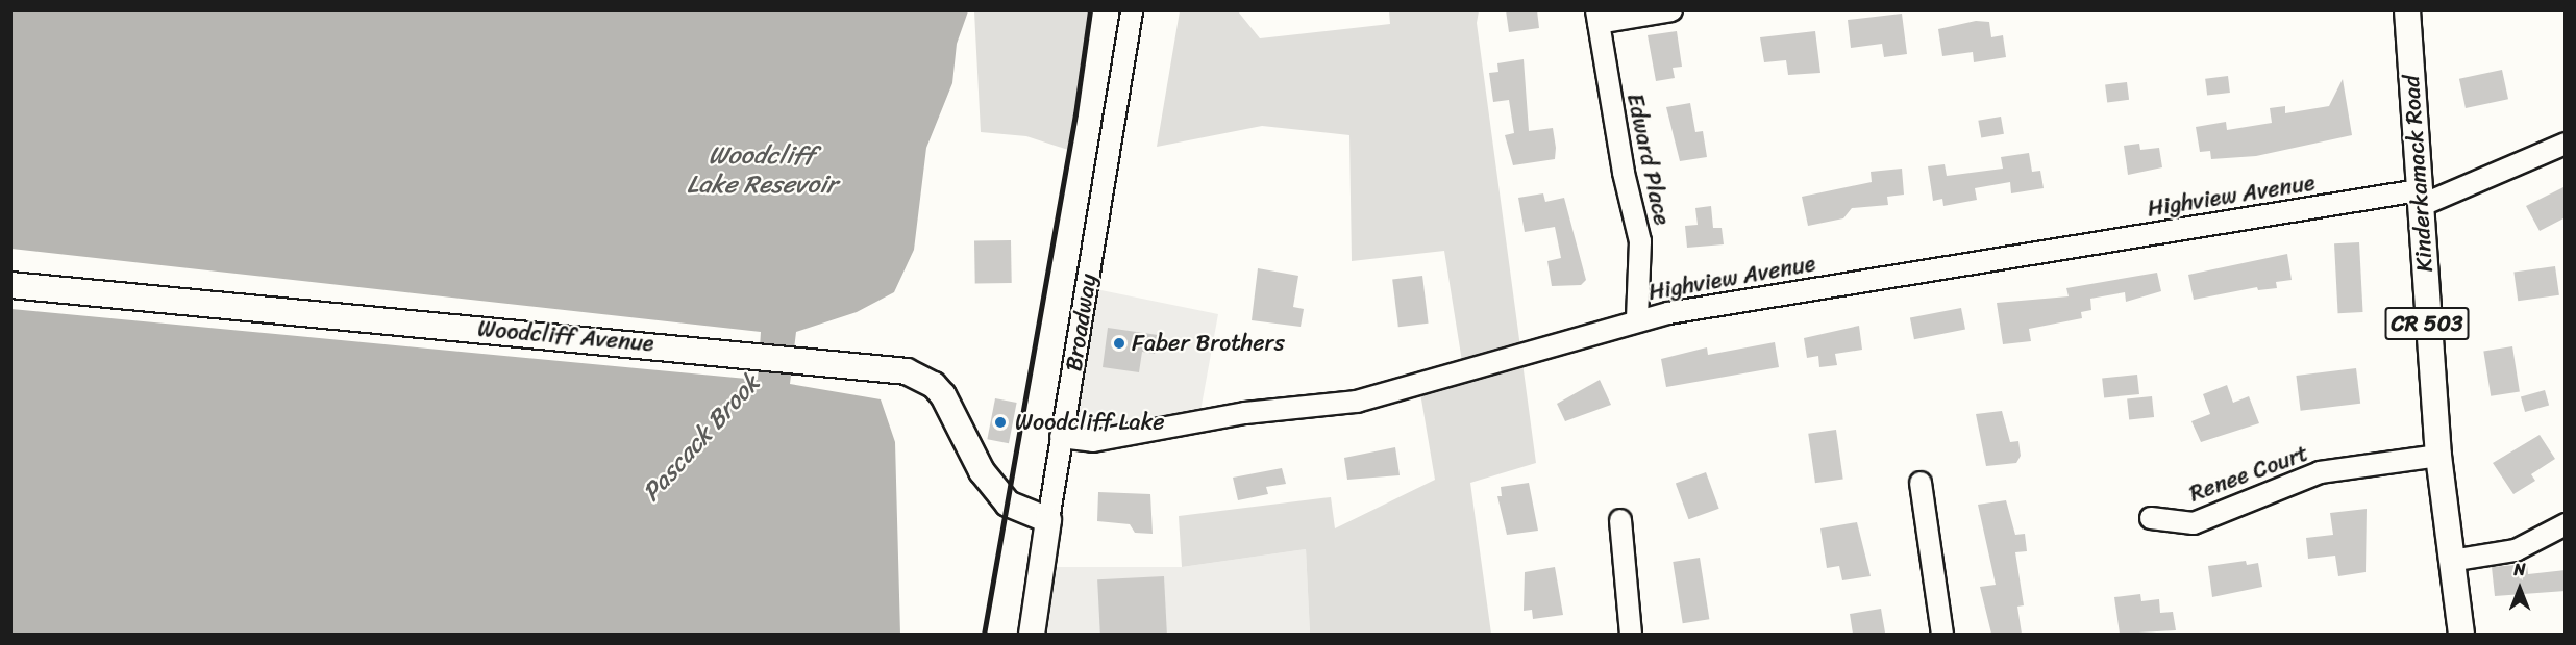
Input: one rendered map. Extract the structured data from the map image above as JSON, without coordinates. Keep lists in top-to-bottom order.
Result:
{
  "streets": {
    "main road": [
      "Kinderkamack Road",
      "Broadway",
      "CR 503",
      "Woodcliff Avenue"
    ],
    "street": ["Edward Place", "Highview Avenue", "Renee Court"]
  },
  "crossings": [
    ["Edward Place", "Highview Avenue"],
    ["Kinderkamack Road", "Highview Avenue"],
    ["Kinderkamack Road", "Renee Court"],
    ["Highview Avenue", "Broadway"],
    ["Broadway", "Woodcliff Avenue"]
  ],
  "water": ["Woodcliff Lake Resevoir", "Pascack Brook"],
  "places": ["Faber Brothers", "Woodcliff Lake"],
  "north": "top"
}
